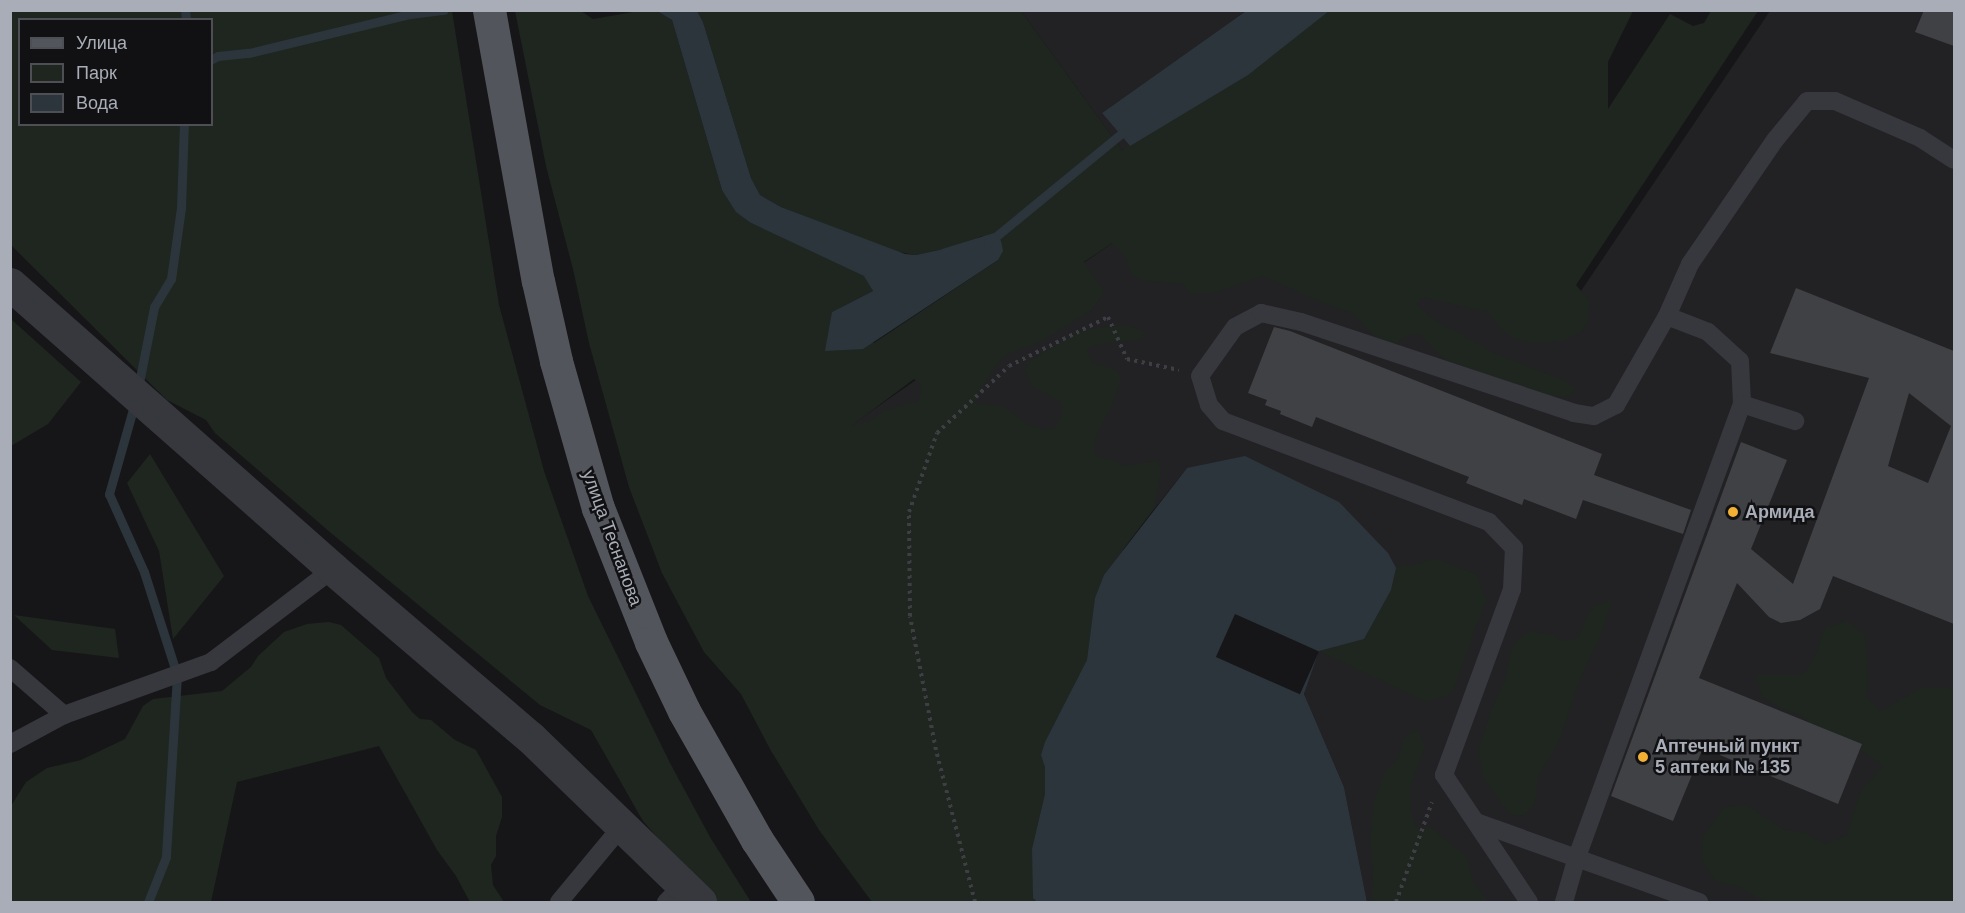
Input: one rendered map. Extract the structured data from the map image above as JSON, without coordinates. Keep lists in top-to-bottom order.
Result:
{
  "streets": {
    "main road": ["улица Теснанова"]
  },
  "places": ["Армида", "Аптечный пункт 5 аптеки № 135"],
  "legend": ["Улица", "Парк", "Вода"]
}
